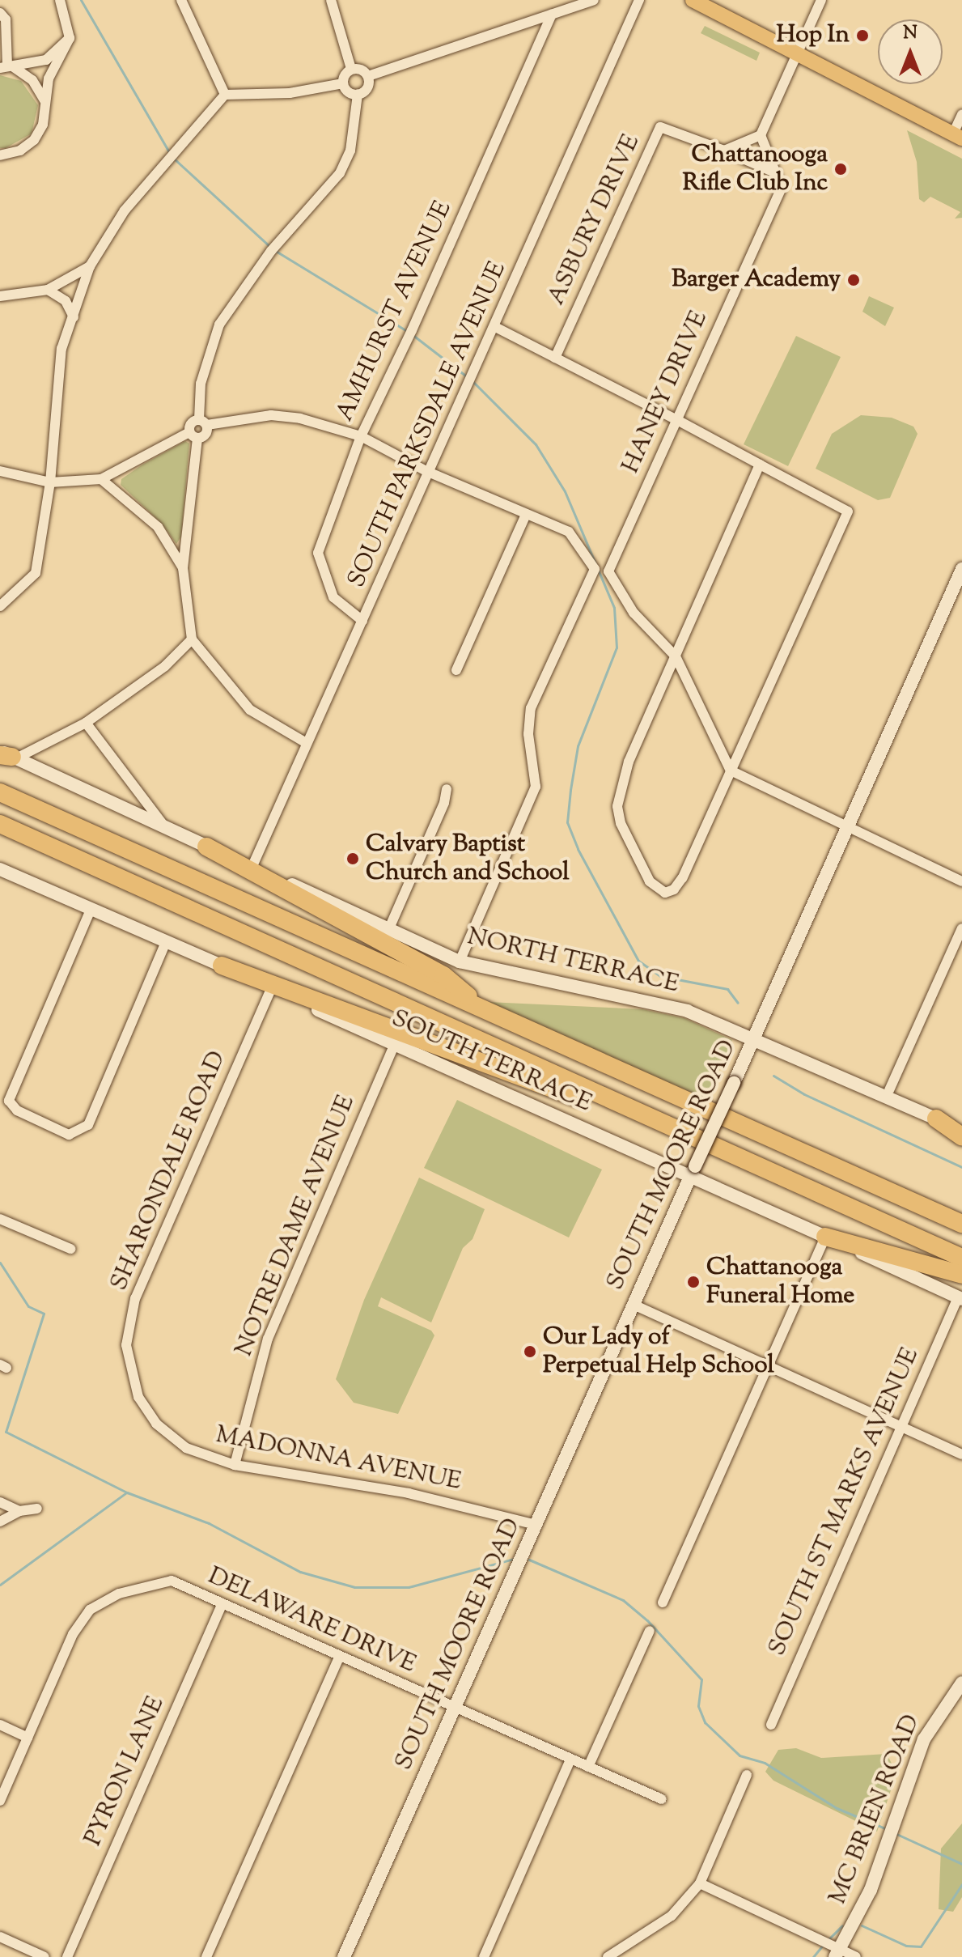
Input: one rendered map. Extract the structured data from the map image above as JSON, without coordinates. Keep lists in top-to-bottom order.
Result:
{
  "streets": {
    "street": [
      "ASBURY DRIVE",
      "AMHURST AVENUE",
      "HANEY DRIVE",
      "SOUTH PARKSDALE AVENUE",
      "NORTH TERRACE",
      "SOUTH TERRACE",
      "SOUTH MOORE ROAD",
      "SHARONDALE ROAD",
      "NOTRE DAME AVENUE",
      "MADONNA AVENUE",
      "SOUTH ST MARKS AVENUE",
      "DELAWARE DRIVE",
      "PYRON LANE",
      "MC BRIEN ROAD"
    ]
  },
  "crossings": [
    ["AMHURST AVENUE", "SOUTH PARKSDALE AVENUE"],
    ["SOUTH PARKSDALE AVENUE", "NORTH TERRACE"],
    ["NORTH TERRACE", "SOUTH MOORE ROAD"],
    ["SOUTH TERRACE", "SOUTH MOORE ROAD"],
    ["SOUTH TERRACE", "SHARONDALE ROAD"],
    ["SOUTH TERRACE", "NOTRE DAME AVENUE"],
    ["SOUTH TERRACE", "SOUTH ST MARKS AVENUE"],
    ["SOUTH MOORE ROAD", "MADONNA AVENUE"],
    ["SOUTH MOORE ROAD", "DELAWARE DRIVE"],
    ["SHARONDALE ROAD", "MADONNA AVENUE"],
    ["NOTRE DAME AVENUE", "MADONNA AVENUE"],
    ["DELAWARE DRIVE", "PYRON LANE"]
  ],
  "places": [
    "Hop In",
    "Chattanooga Rifle Club Inc",
    "Barger Academy",
    "Calvary Baptist Church and School",
    "Chattanooga Funeral Home",
    "Our Lady of Perpetual Help School"
  ],
  "north": "top"
}
